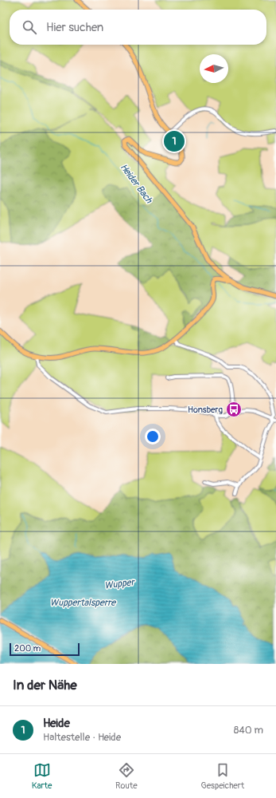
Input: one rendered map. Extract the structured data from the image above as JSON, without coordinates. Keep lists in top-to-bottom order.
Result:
{
  "water": ["Heider Bach", "Wupper", "Wuppertalsperre"],
  "places": {
    "bus stop": ["Honsberg"]
  },
  "scale_bar": "200 m",
  "north": "left",
  "page": {
    "search": "Hier suchen",
    "pins": "1",
    "scale": "200 m",
    "heading": "In der Nähe",
    "list": [
      {
        "mark": "1",
        "name": "Heide",
        "note": "Haltestelle · Heide",
        "value": "840 m"
      }
    ],
    "nav": ["Karte", "Route", "Gespeichert"]
  }
}
